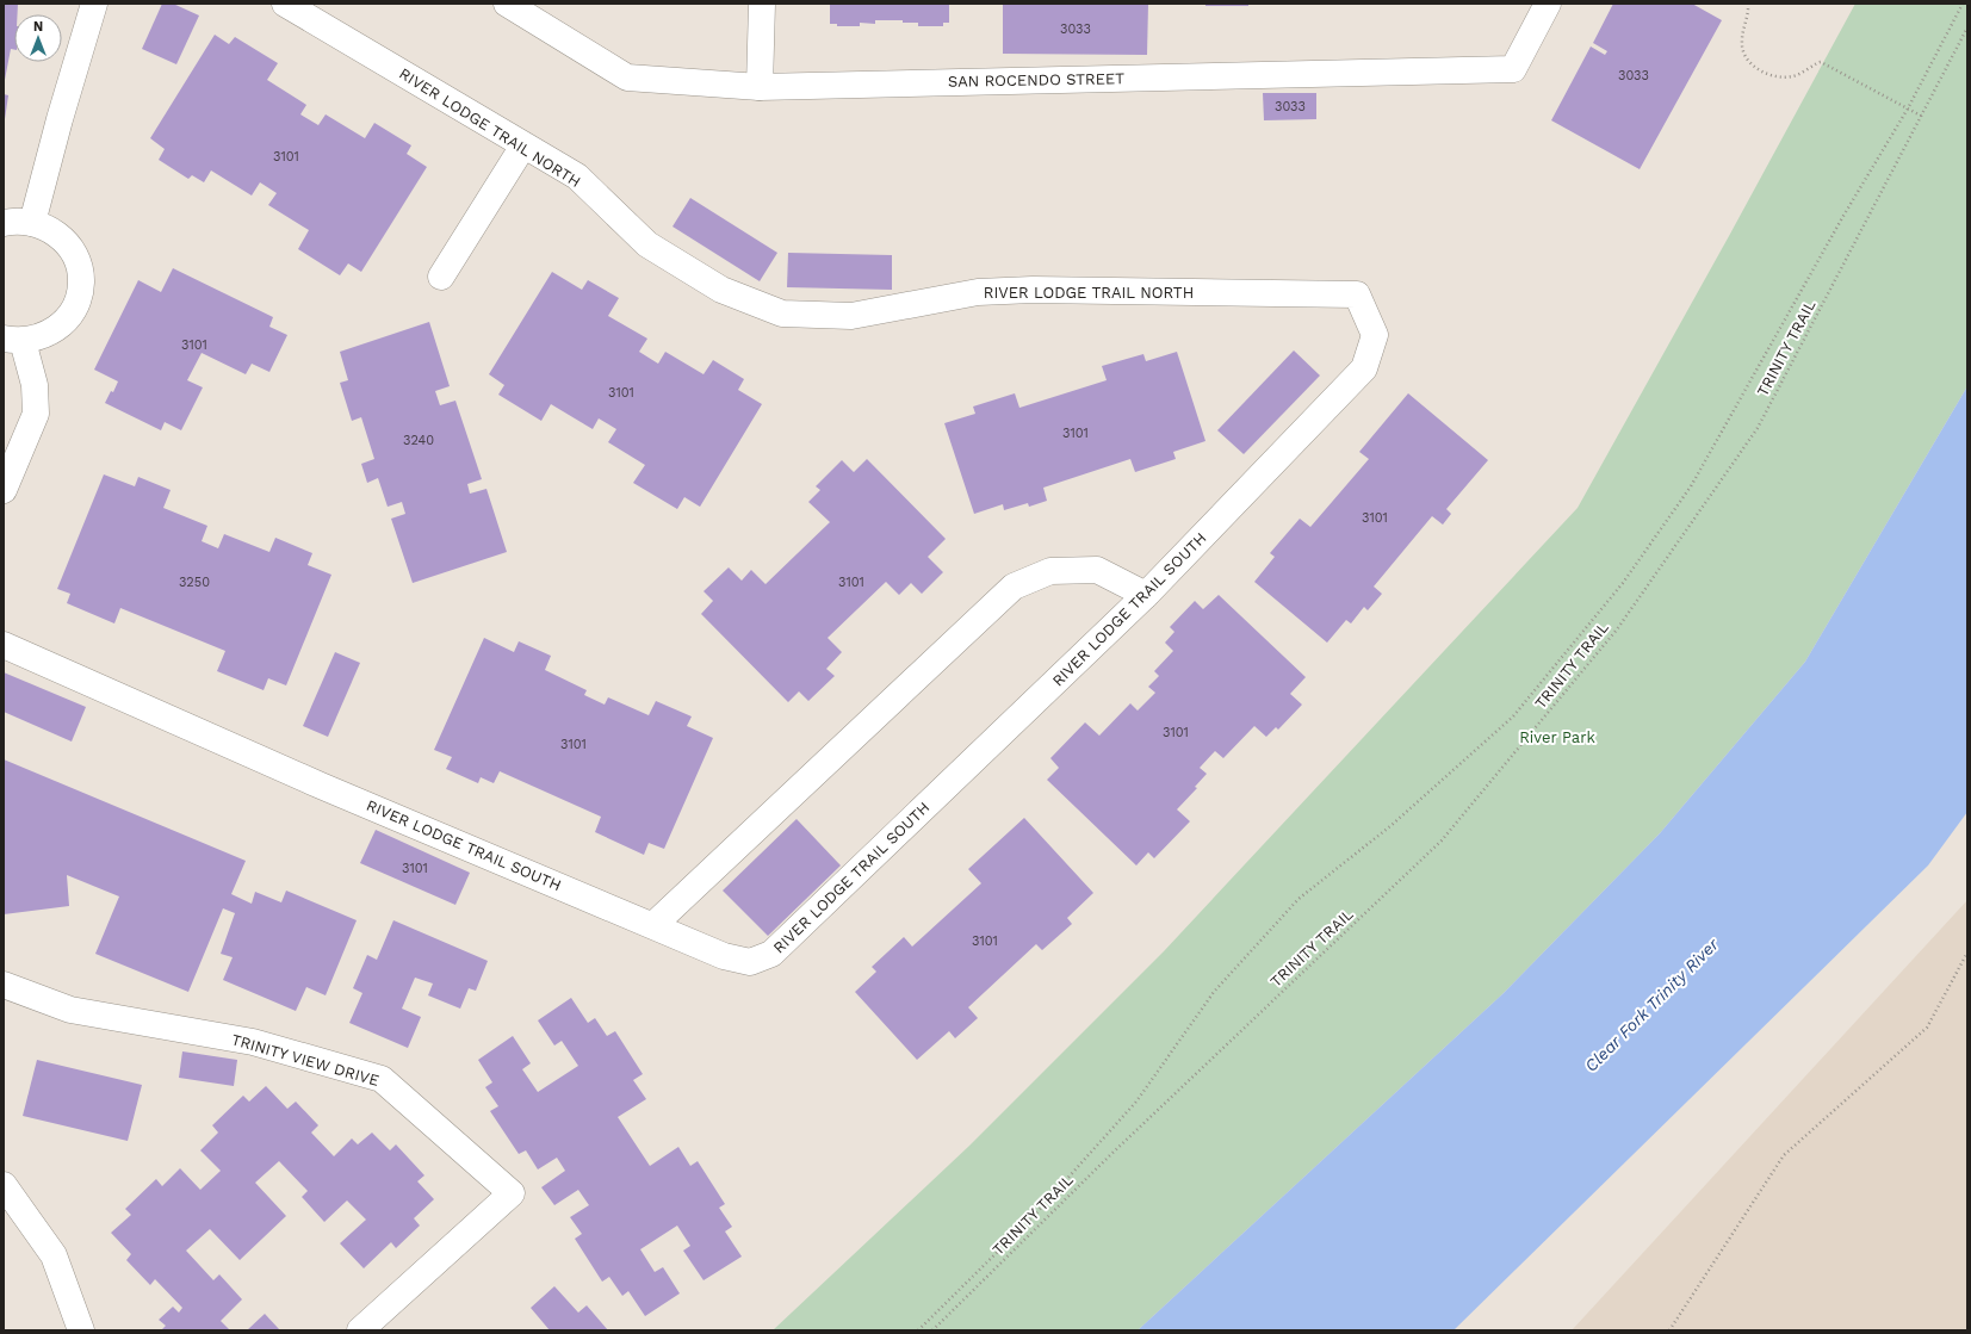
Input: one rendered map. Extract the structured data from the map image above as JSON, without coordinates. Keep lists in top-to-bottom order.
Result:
{
  "streets": {
    "lane": [
      "SAN ROCENDO STREET",
      "RIVER LODGE TRAIL NORTH",
      "RIVER LODGE TRAIL SOUTH",
      "TRINITY VIEW DRIVE"
    ],
    "path": ["TRINITY TRAIL"]
  },
  "crossings": [
    ["RIVER LODGE TRAIL NORTH", "RIVER LODGE TRAIL SOUTH"]
  ],
  "water": ["Clear Fork Trinity River"],
  "parks": ["River Park"],
  "house_numbers": [
    "3033",
    "3033",
    "3033",
    "3101",
    "3101",
    "3101",
    "3101",
    "3240",
    "3101",
    "3250",
    "3101",
    "3101",
    "3101",
    "3101",
    "3101"
  ],
  "north": "top"
}
